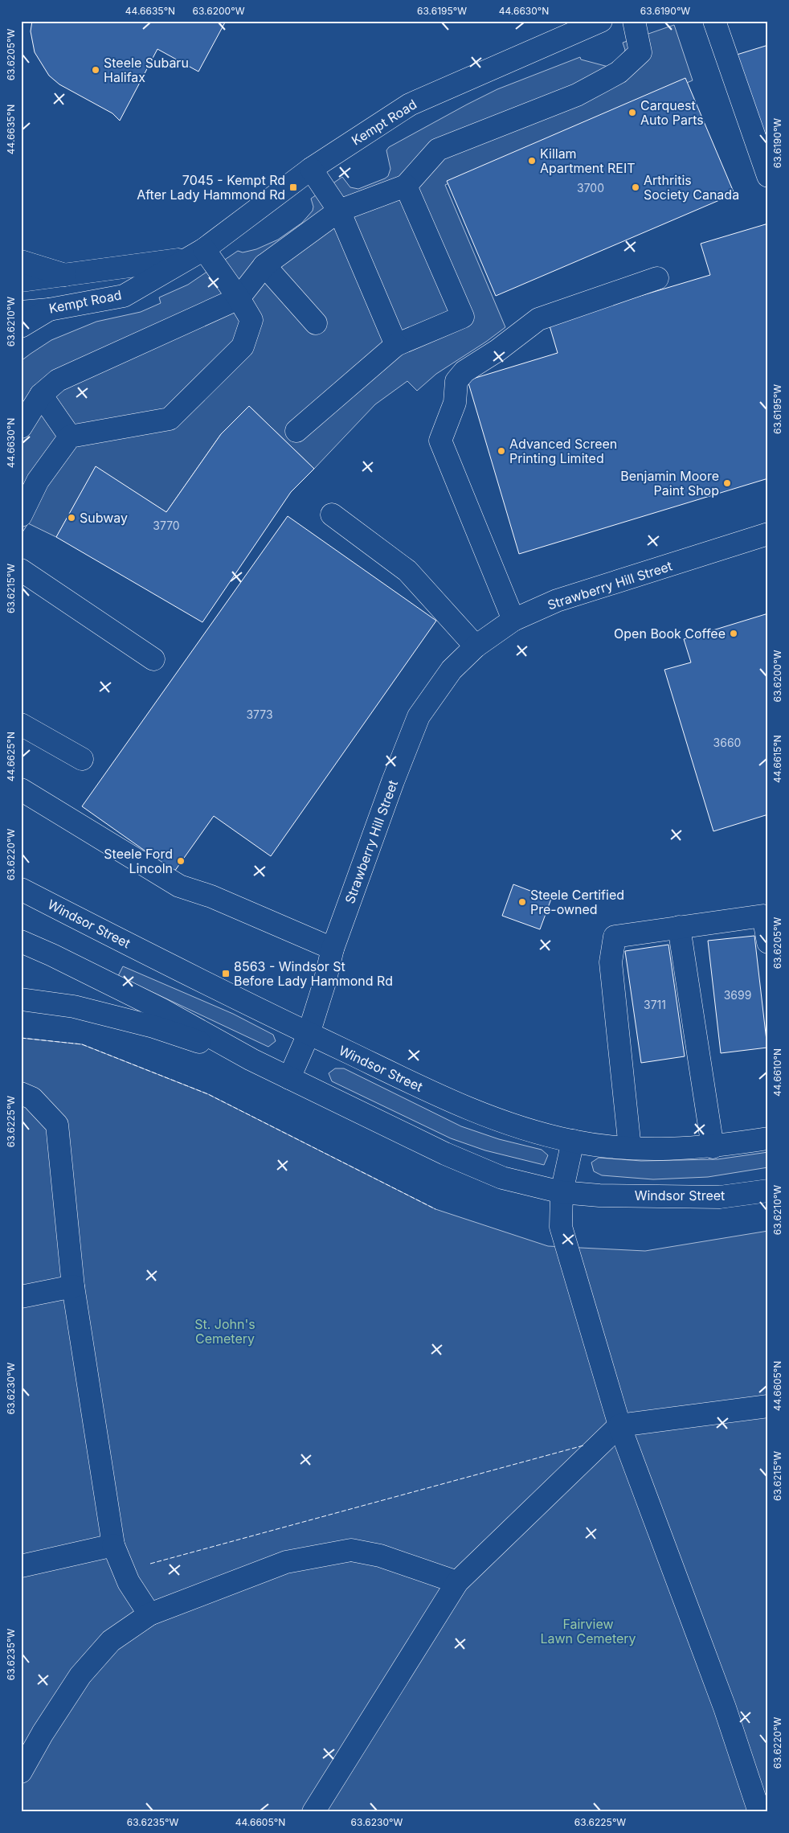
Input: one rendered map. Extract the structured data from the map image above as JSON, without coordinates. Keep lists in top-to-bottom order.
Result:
{
  "streets": {
    "main road": ["Kempt Road", "Strawberry Hill Street", "Windsor Street"]
  },
  "crossings": [
    ["Strawberry Hill Street", "Windsor Street"]
  ],
  "parks": ["St. John's Cemetery", "Fairview Lawn Cemetery"],
  "places": {
    "other": [
      "Steele Subaru Halifax",
      "Carquest Auto Parts",
      "Killam Apartment REIT",
      "Arthritis Society Canada",
      "Advanced Screen Printing Limited",
      "Benjamin Moore Paint Shop",
      "Subway",
      "Open Book Coffee",
      "Steele Ford Lincoln",
      "Steele Certified Pre-owned"
    ],
    "transit": ["7045 - Kempt Rd After Lady Hammond Rd", "8563 - Windsor St Before Lady Hammond Rd"]
  },
  "house_numbers": [
    "3700",
    "3770",
    "3773",
    "3660",
    "3699",
    "3711"
  ],
  "coordinates": [
    "44.6635°N",
    "63.6200°W",
    "63.6195°W",
    "44.6630°N",
    "63.6190°W",
    "63.6205°W",
    "63.6210°W",
    "63.6215°W",
    "44.6625°N",
    "44.6615°N",
    "63.6220°W",
    "44.6610°N",
    "63.6225°W",
    "44.6605°N",
    "63.6230°W",
    "63.6235°W"
  ]
}
